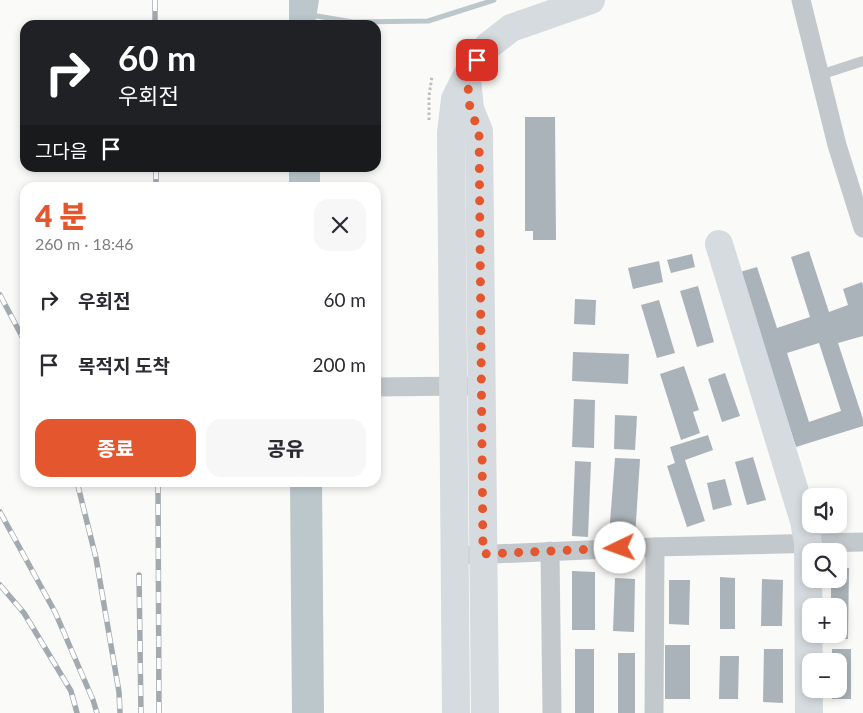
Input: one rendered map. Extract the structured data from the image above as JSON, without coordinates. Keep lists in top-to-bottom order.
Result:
{
  "page": {
    "turn": ["60 m", "우회전"],
    "then": "그다음",
    "heading": ["4 분", "260 m · 18:46"],
    "list": [
      {
        "name": "우회전",
        "value": "60 m"
      },
      {
        "name": "목적지 도착",
        "value": "200 m"
      }
    ],
    "buttons": ["종료", "공유"],
    "map_buttons": ["+", "−"]
  }
}
